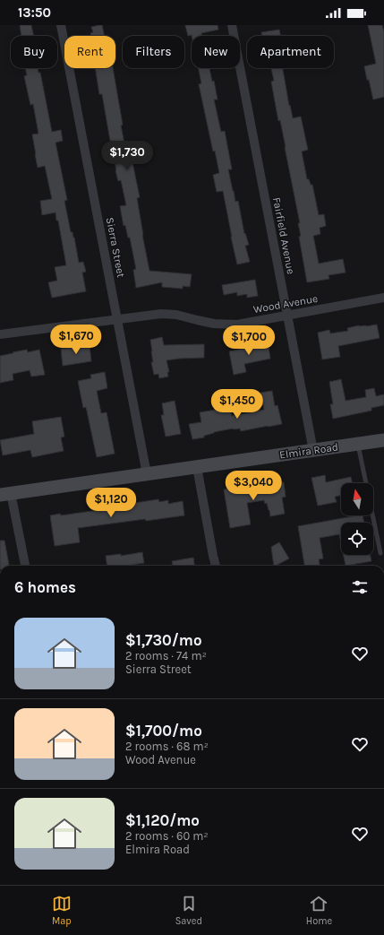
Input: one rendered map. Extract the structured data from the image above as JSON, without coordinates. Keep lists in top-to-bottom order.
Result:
{
  "streets": {
    "street": [
      "Fairfield Avenue",
      "Sierra Street",
      "Wood Avenue",
      "Elmira Road"
    ]
  },
  "crossings": [
    ["Fairfield Avenue", "Wood Avenue"],
    ["Fairfield Avenue", "Elmira Road"],
    ["Sierra Street", "Wood Avenue"],
    ["Sierra Street", "Elmira Road"]
  ],
  "north": "top",
  "page": {
    "status": "13:50",
    "chip": [
      "Buy",
      "Rent",
      "Filters",
      "New",
      "Apartment"
    ],
    "price": [
      "$1,730",
      "$1,670",
      "$1,700",
      "$1,450",
      "$3,040",
      "$1,120"
    ],
    "heading": "6 homes",
    "list": [
      {
        "name": "$1,730/mo",
        "note": "2 rooms · 74 m² · Sierra Street"
      },
      {
        "name": "$1,700/mo",
        "note": "2 rooms · 68 m² · Wood Avenue"
      },
      {
        "name": "$1,120/mo",
        "note": "2 rooms · 60 m² · Elmira Road"
      }
    ],
    "tabs": ["Map", "Saved", "Home"]
  }
}
